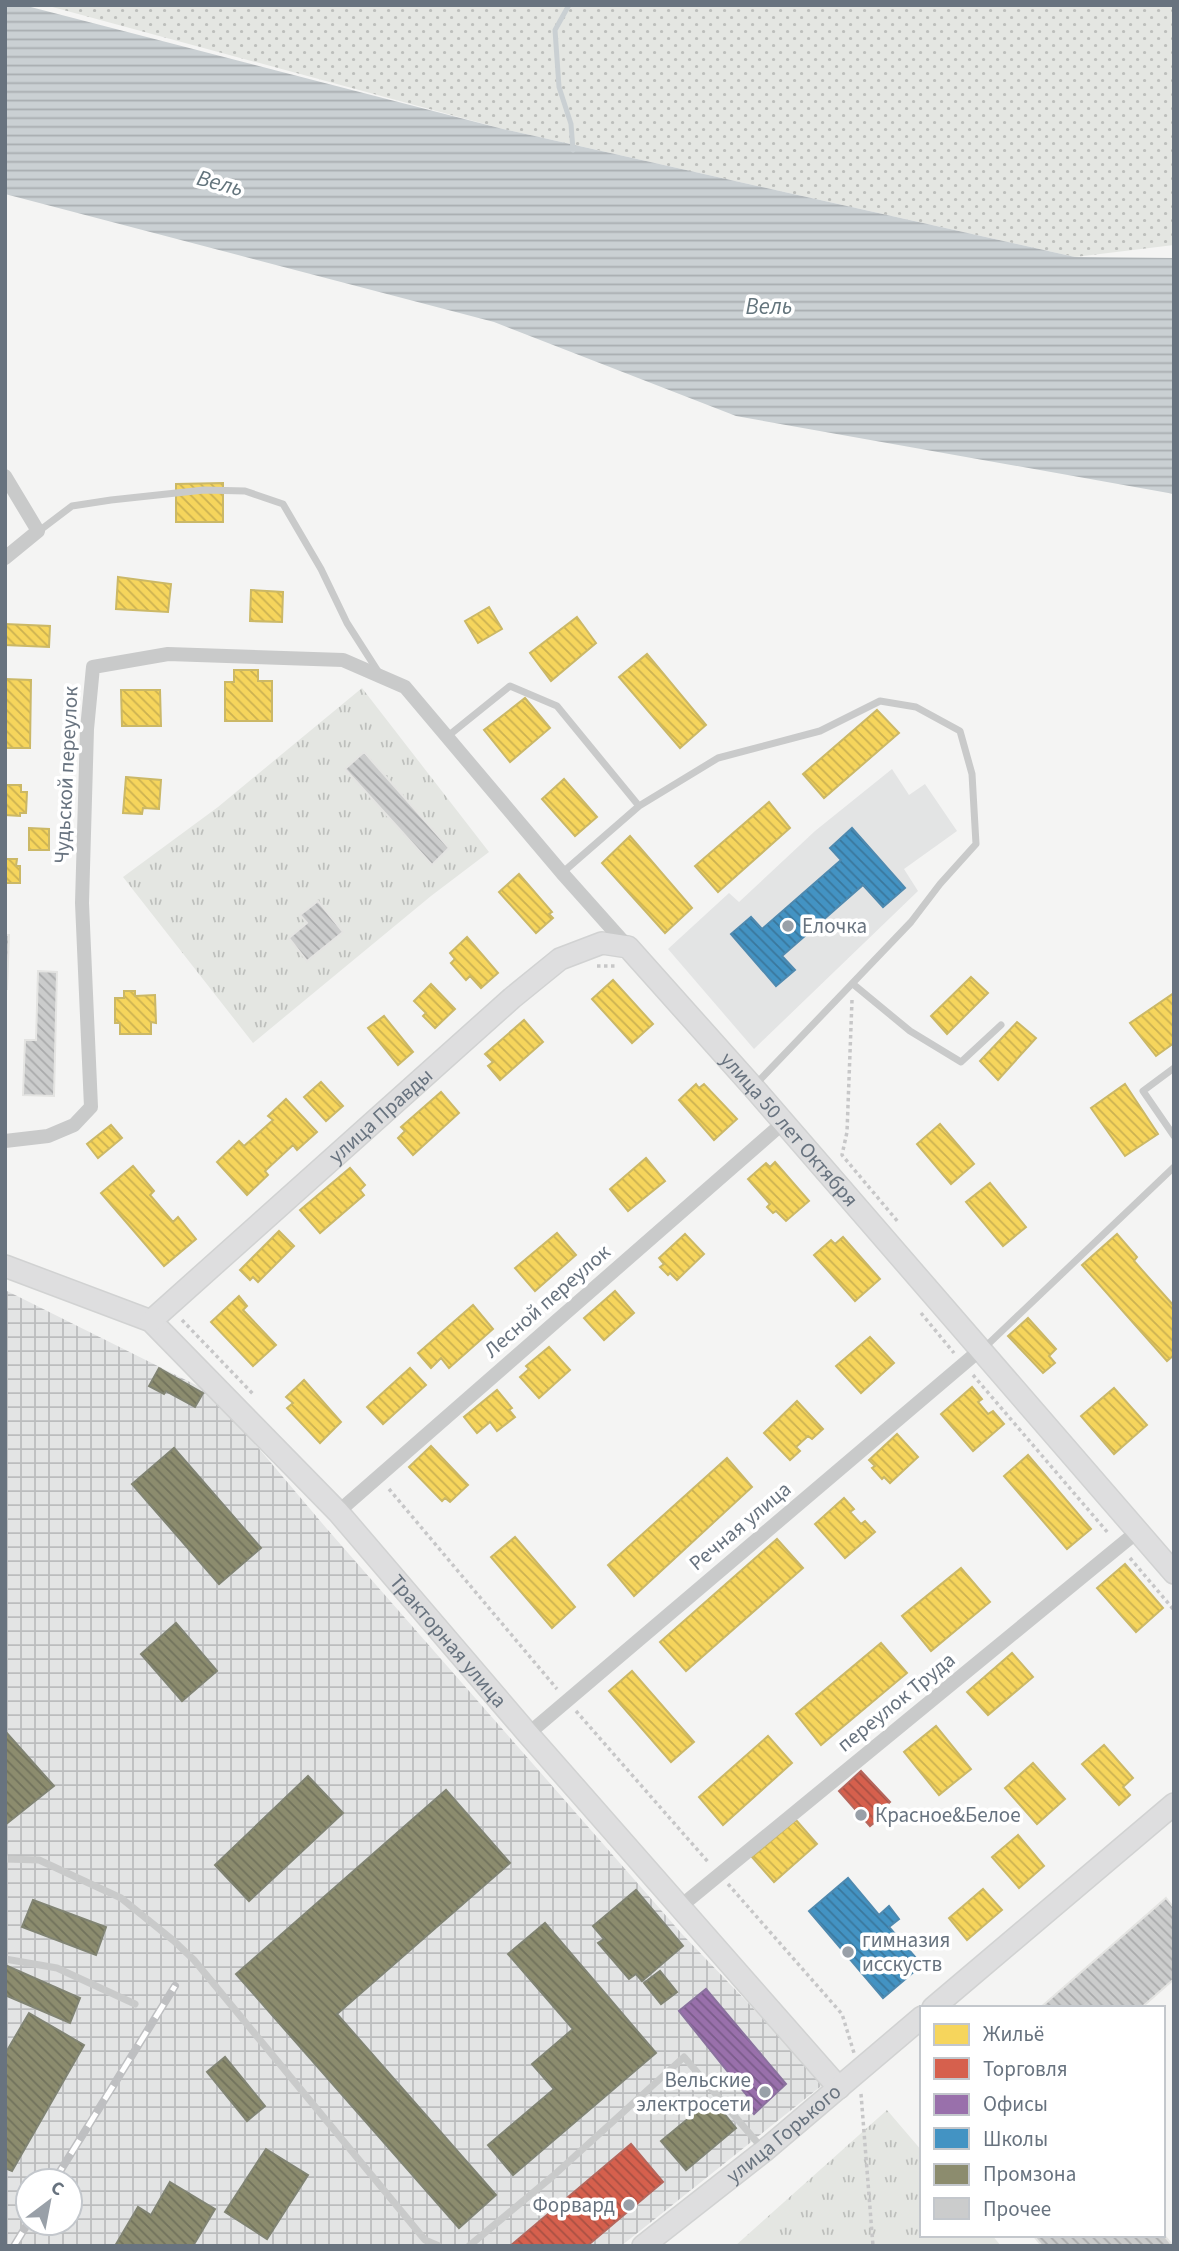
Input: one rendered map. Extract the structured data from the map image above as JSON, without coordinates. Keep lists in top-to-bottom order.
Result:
{
  "streets": {
    "street": [
      "Чудьской переулок",
      "улица Правды",
      "улица 50 лет Октября",
      "Лесной переулок",
      "Речная улица",
      "Тракторная улица",
      "переулок Труда",
      "улица Горького"
    ]
  },
  "crossings": [
    ["Чудьской переулок", "улица 50 лет Октября"],
    ["улица Правды", "улица 50 лет Октября"],
    ["улица Правды", "Тракторная улица"],
    ["улица 50 лет Октября", "Лесной переулок"],
    ["улица 50 лет Октября", "Речная улица"],
    ["улица 50 лет Октября", "переулок Труда"],
    ["Лесной переулок", "Тракторная улица"],
    ["Речная улица", "Тракторная улица"],
    ["Тракторная улица", "переулок Труда"],
    ["Тракторная улица", "улица Горького"]
  ],
  "water": ["Вель"],
  "places": [
    "Елочка",
    "Красное&Белое",
    "гимназия исскуств",
    "Вельские электросети",
    "Форвард"
  ],
  "legend": [
    "Жильё",
    "Торговля",
    "Офисы",
    "Школы",
    "Промзона",
    "Прочее"
  ],
  "north": "top right"
}
